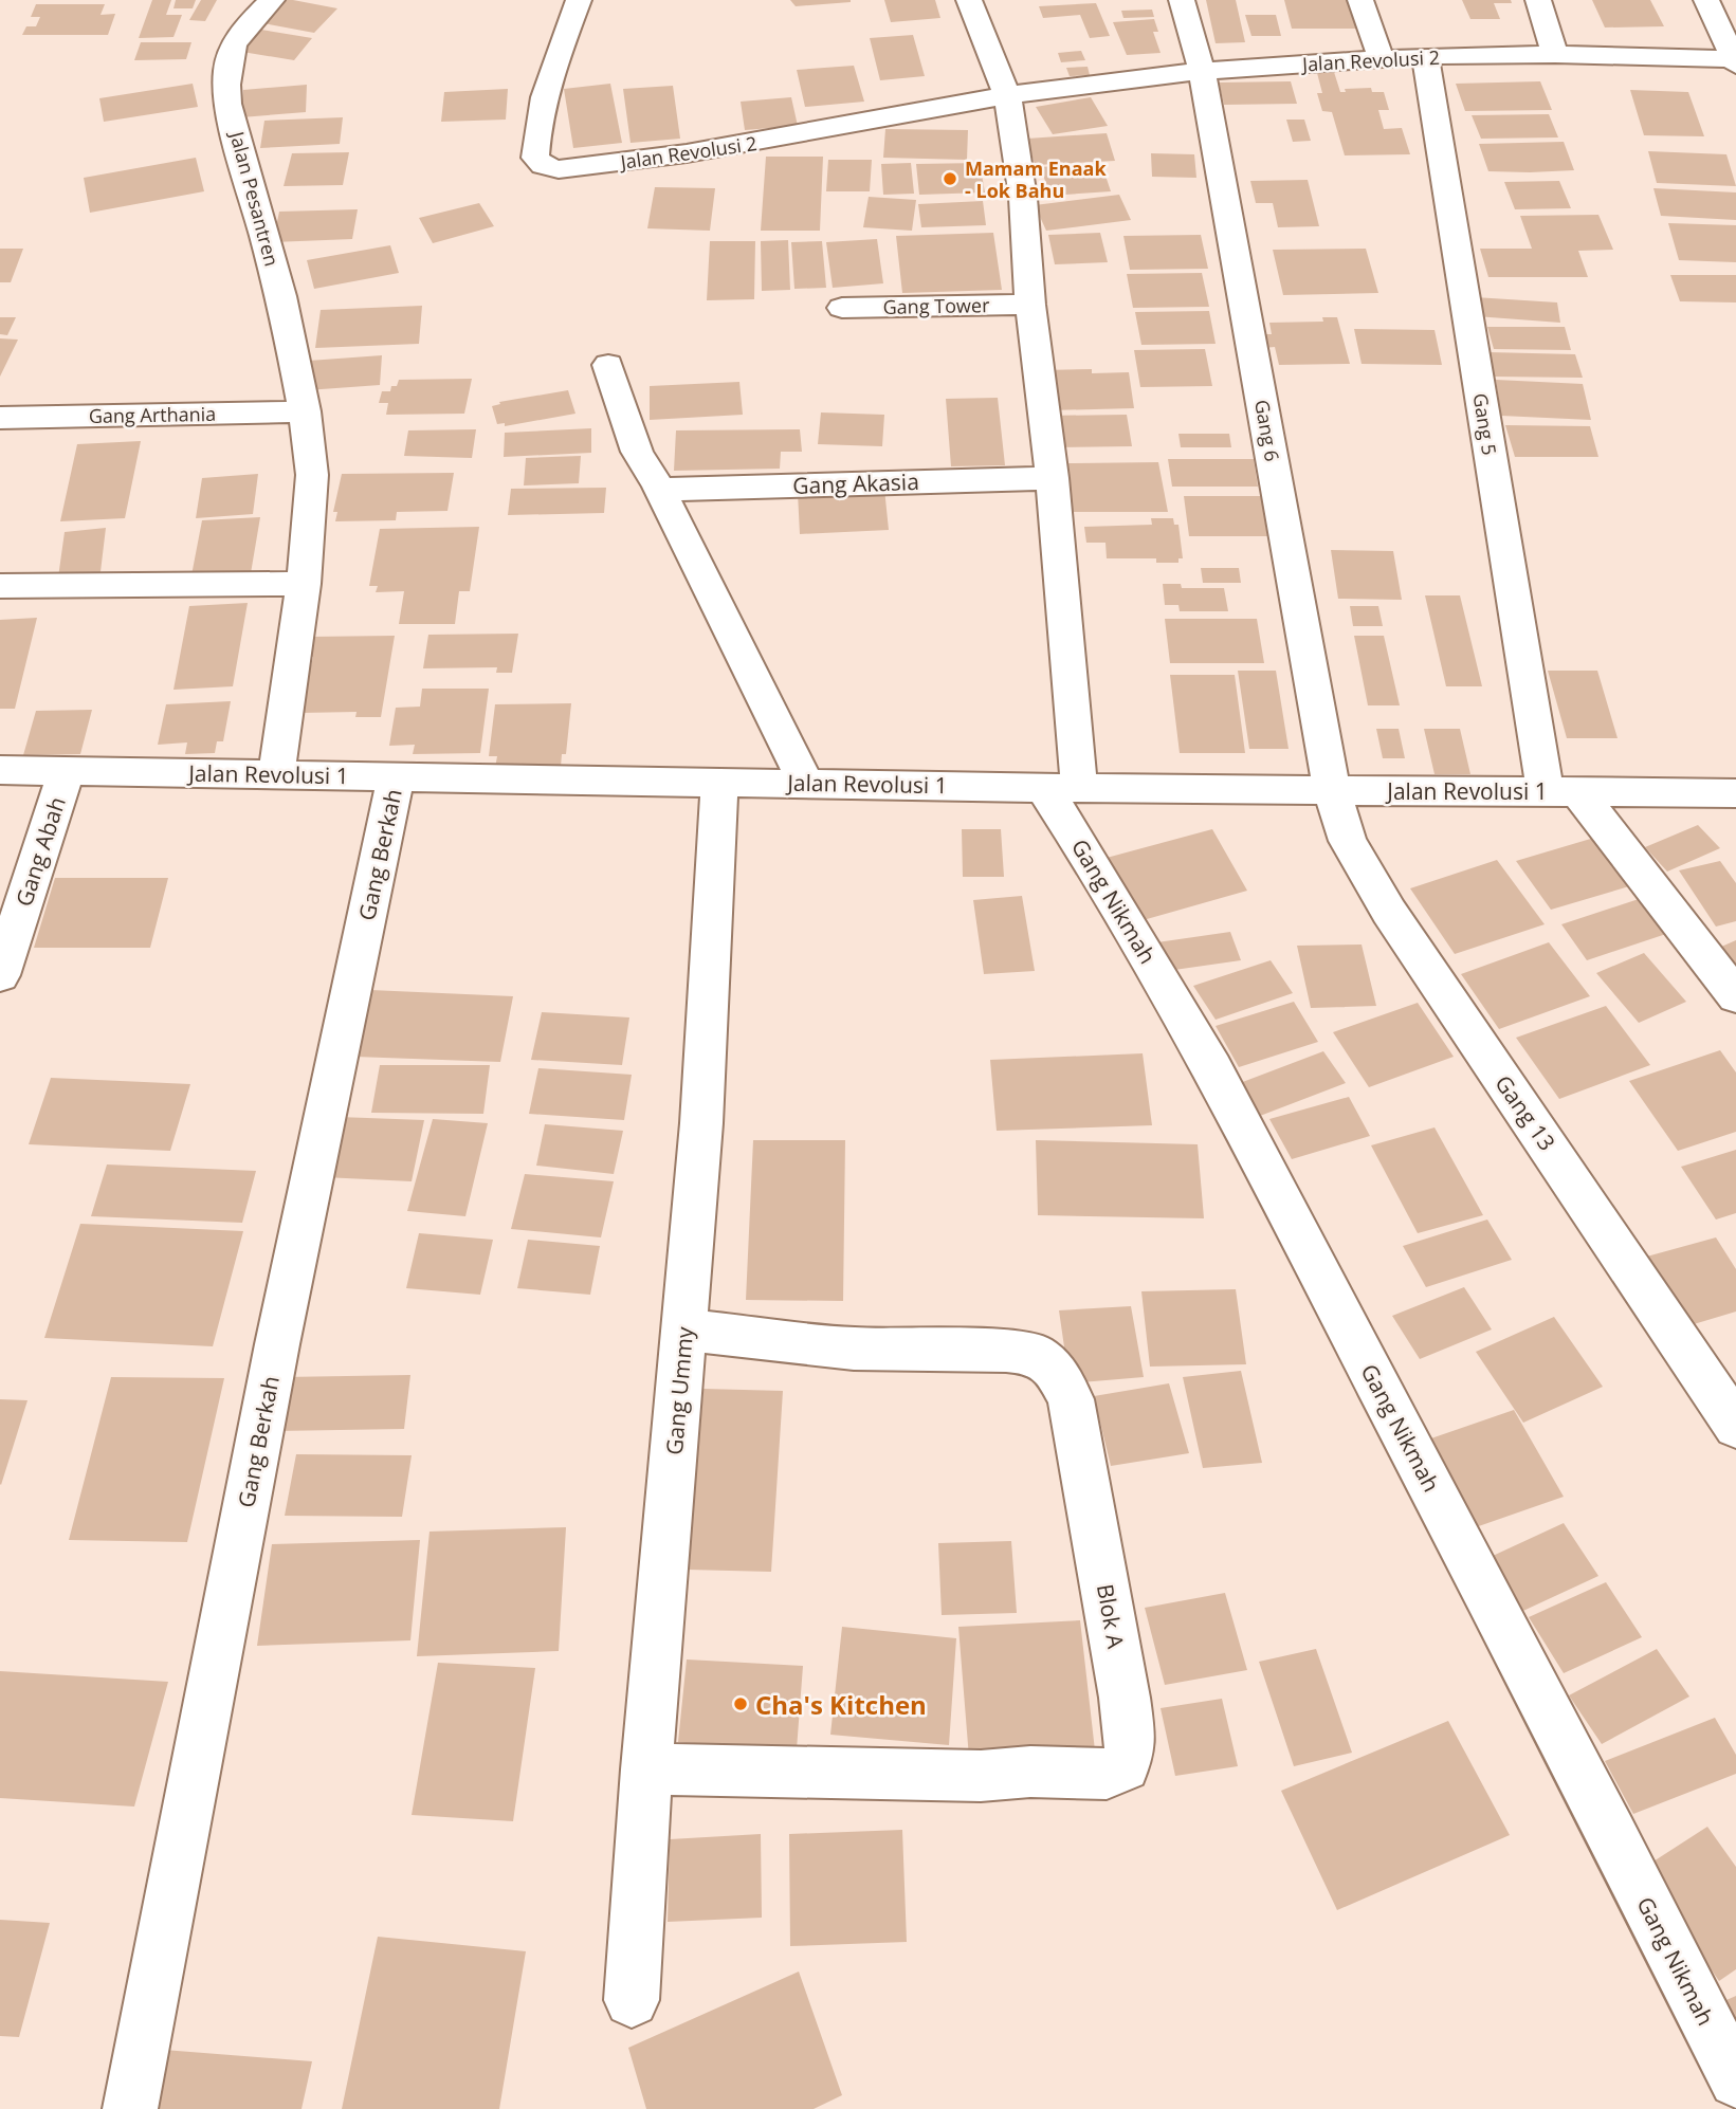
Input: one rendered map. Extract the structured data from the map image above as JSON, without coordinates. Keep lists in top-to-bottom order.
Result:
{
  "streets": {
    "street": [
      "Jalan Revolusi 2",
      "Jalan Pesantren",
      "Gang Tower",
      "Gang Arthania",
      "Gang 5",
      "Gang 6",
      "Gang Akasia",
      "Jalan Revolusi 1",
      "Gang Abah",
      "Gang Berkah",
      "Gang Nikmah",
      "Gang 13",
      "Gang Ummy",
      "Blok A"
    ]
  },
  "crossings": [
    ["Jalan Revolusi 2", "Gang 5"],
    ["Jalan Revolusi 2", "Gang 6"],
    ["Jalan Pesantren", "Gang Arthania"],
    ["Jalan Pesantren", "Jalan Revolusi 1"],
    ["Gang 5", "Jalan Revolusi 1"],
    ["Gang 6", "Jalan Revolusi 1"],
    ["Gang 6", "Gang 13"],
    ["Jalan Revolusi 1", "Gang Abah"],
    ["Jalan Revolusi 1", "Gang Berkah"],
    ["Jalan Revolusi 1", "Gang Nikmah"],
    ["Jalan Revolusi 1", "Gang 13"],
    ["Jalan Revolusi 1", "Gang Ummy"],
    ["Gang Ummy", "Blok A"]
  ],
  "places": ["Mamam Enaak - Lok Bahu", "Cha's Kitchen"]
}
